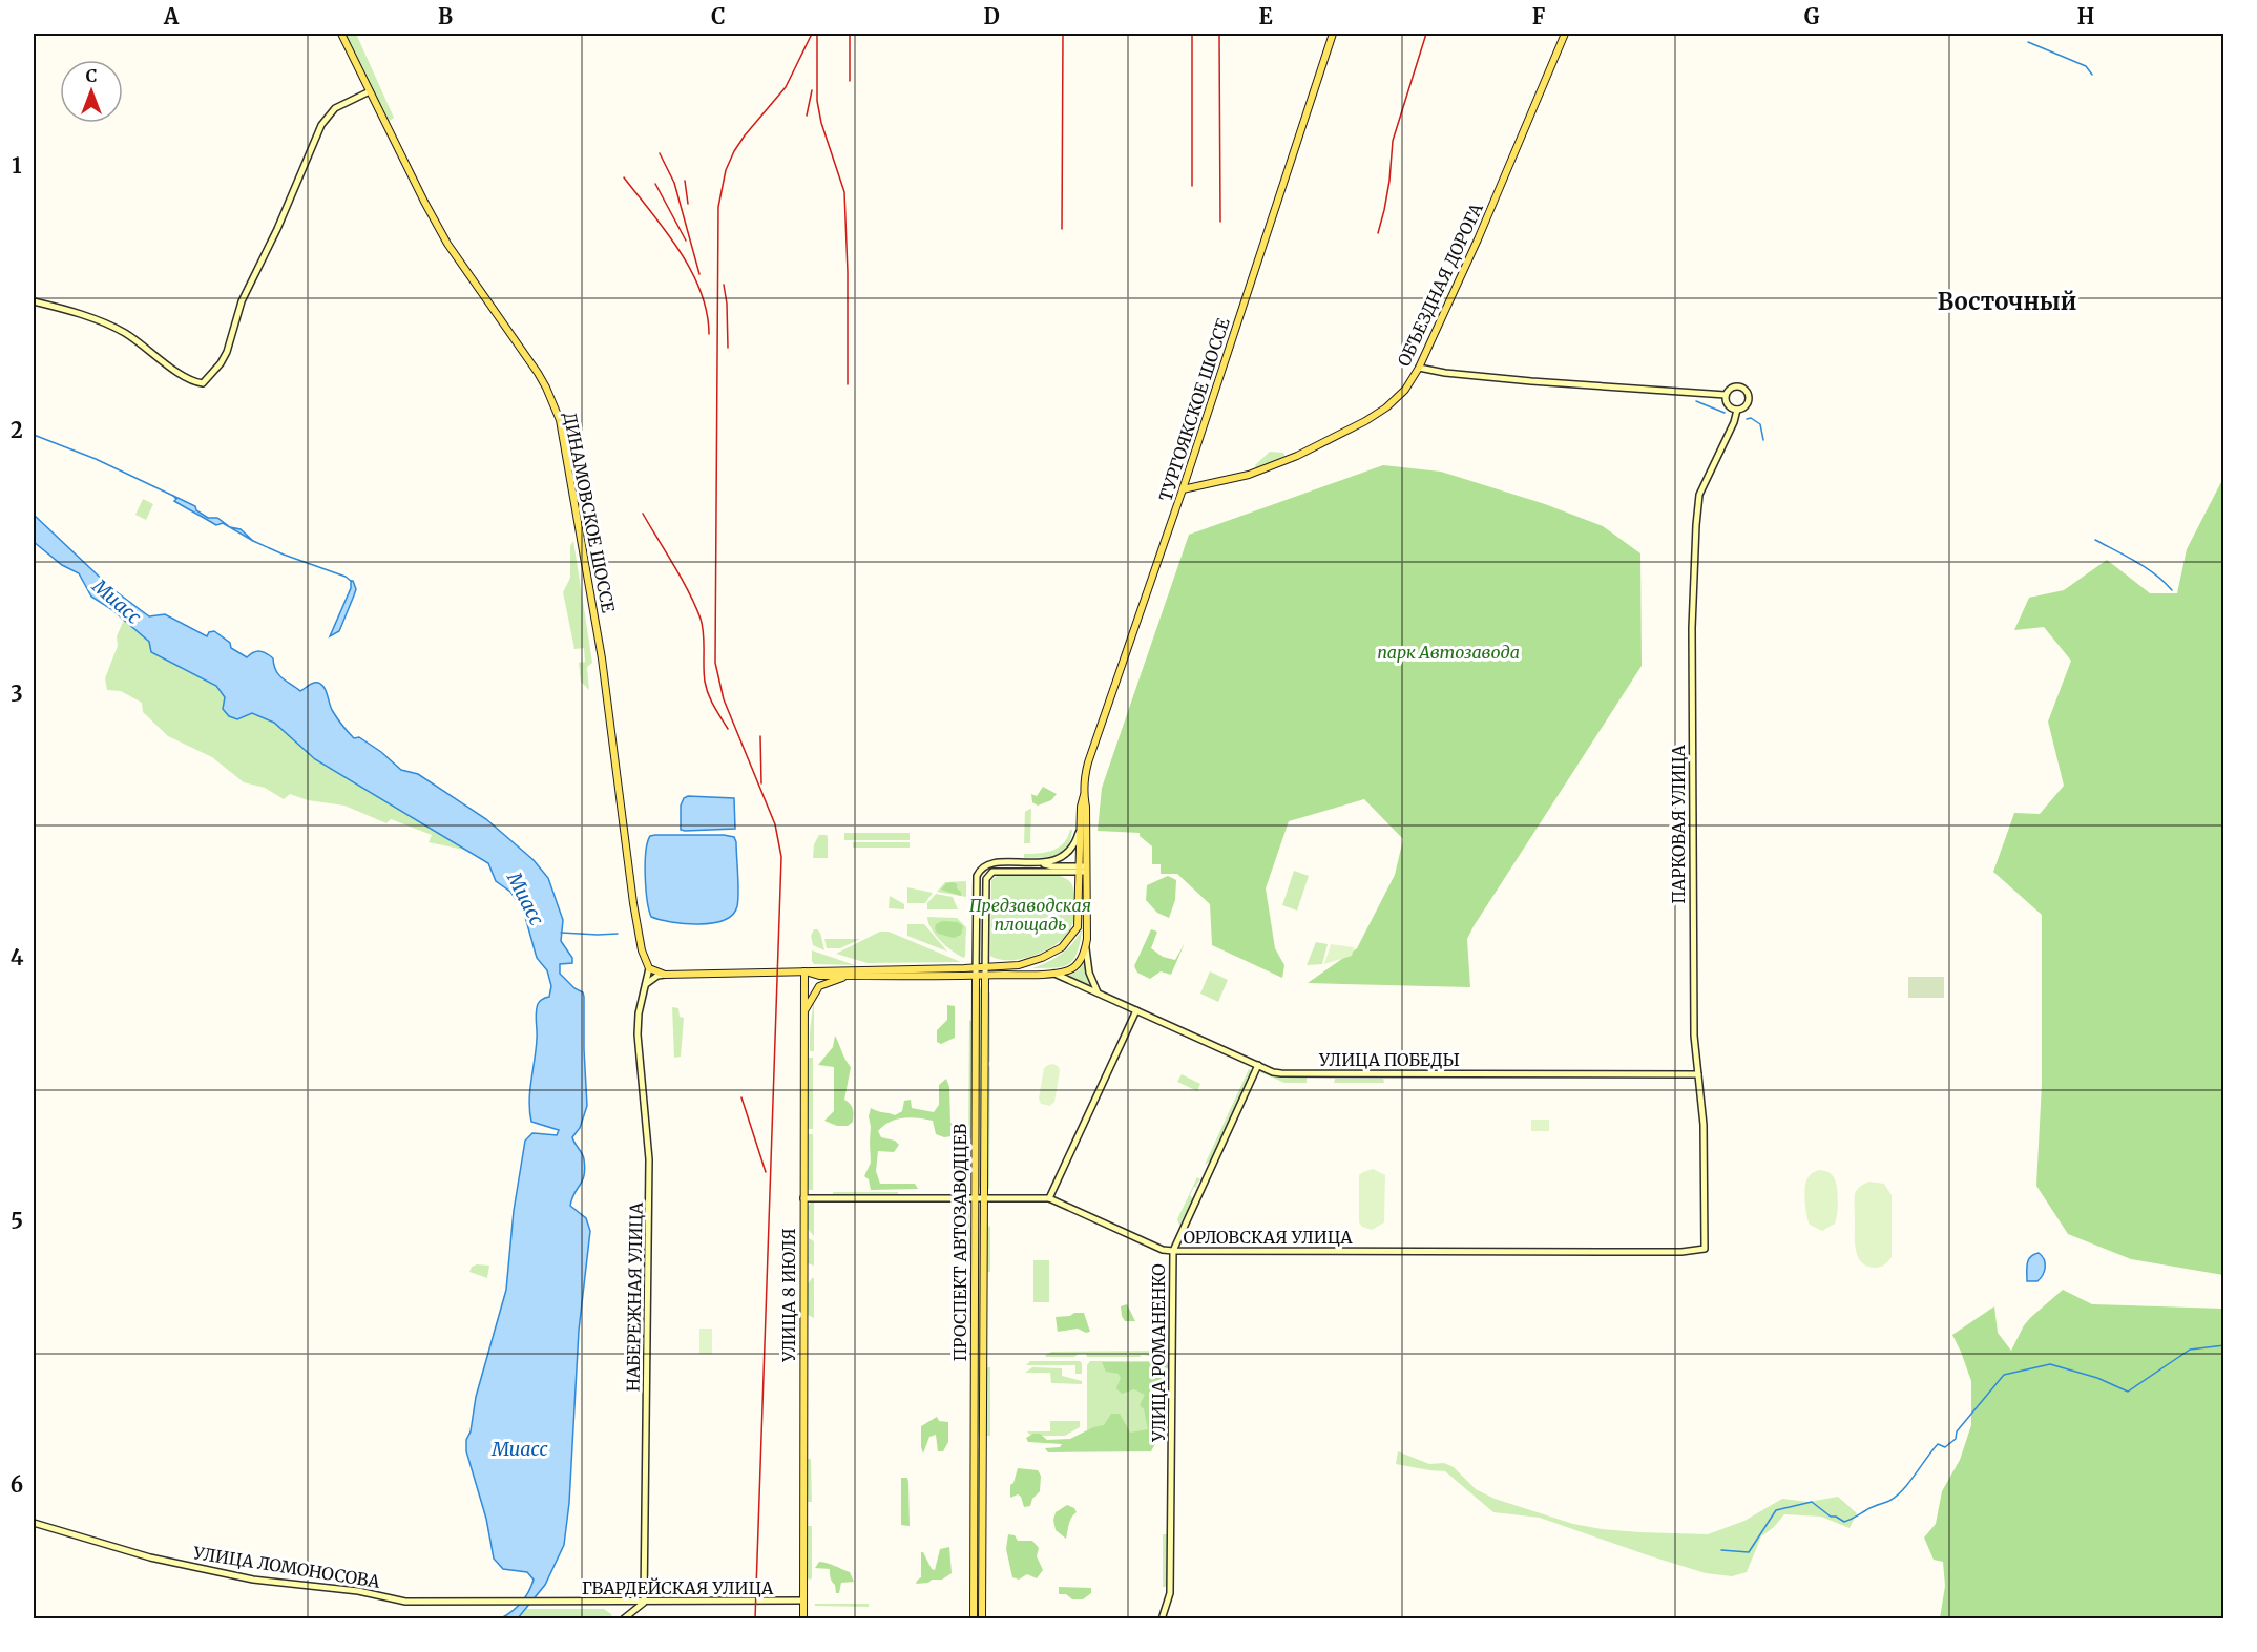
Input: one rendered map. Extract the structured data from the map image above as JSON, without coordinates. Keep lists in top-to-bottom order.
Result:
{
  "streets": {
    "main road": [
      "ОБЪЕЗДНАЯ ДОРОГА",
      "ТУРГОЯКСКОЕ ШОССЕ",
      "ДИНАМОВСКОЕ ШОССЕ",
      "ПРОСПЕКТ АВТОЗАВОДЦЕВ",
      "УЛИЦА 8 ИЮЛЯ"
    ],
    "street": [
      "ПАРКОВАЯ УЛИЦА",
      "УЛИЦА ПОБЕДЫ",
      "ОРЛОВСКАЯ УЛИЦА",
      "НАБЕРЕЖНАЯ УЛИЦА",
      "УЛИЦА РОМАНЕНКО",
      "УЛИЦА ЛОМОНОСОВА",
      "ГВАРДЕЙСКАЯ УЛИЦА"
    ]
  },
  "crossings": [
    ["ОБЪЕЗДНАЯ ДОРОГА", "ТУРГОЯКСКОЕ ШОССЕ"],
    ["ТУРГОЯКСКОЕ ШОССЕ", "ПРОСПЕКТ АВТОЗАВОДЦЕВ"],
    ["ДИНАМОВСКОЕ ШОССЕ", "НАБЕРЕЖНАЯ УЛИЦА"],
    ["ПАРКОВАЯ УЛИЦА", "УЛИЦА ПОБЕДЫ"],
    ["ПАРКОВАЯ УЛИЦА", "ОРЛОВСКАЯ УЛИЦА"],
    ["УЛИЦА ПОБЕДЫ", "УЛИЦА РОМАНЕНКО"],
    ["ОРЛОВСКАЯ УЛИЦА", "ПРОСПЕКТ АВТОЗАВОДЦЕВ"],
    ["ОРЛОВСКАЯ УЛИЦА", "УЛИЦА 8 ИЮЛЯ"],
    ["ОРЛОВСКАЯ УЛИЦА", "УЛИЦА РОМАНЕНКО"],
    ["УЛИЦА 8 ИЮЛЯ", "ГВАРДЕЙСКАЯ УЛИЦА"],
    ["НАБЕРЕЖНАЯ УЛИЦА", "ГВАРДЕЙСКАЯ УЛИЦА"],
    ["УЛИЦА ЛОМОНОСОВА", "ГВАРДЕЙСКАЯ УЛИЦА"]
  ],
  "districts": ["Восточный"],
  "water": ["Миасс"],
  "parks": ["парк Автозавода", "Предзаводская площадь"],
  "north": "top",
  "grid": {
    "columns": [
      "A",
      "B",
      "C",
      "D",
      "E",
      "F",
      "G",
      "H"
    ],
    "rows": [
      "1",
      "2",
      "3",
      "4",
      "5",
      "6"
    ]
  }
}
